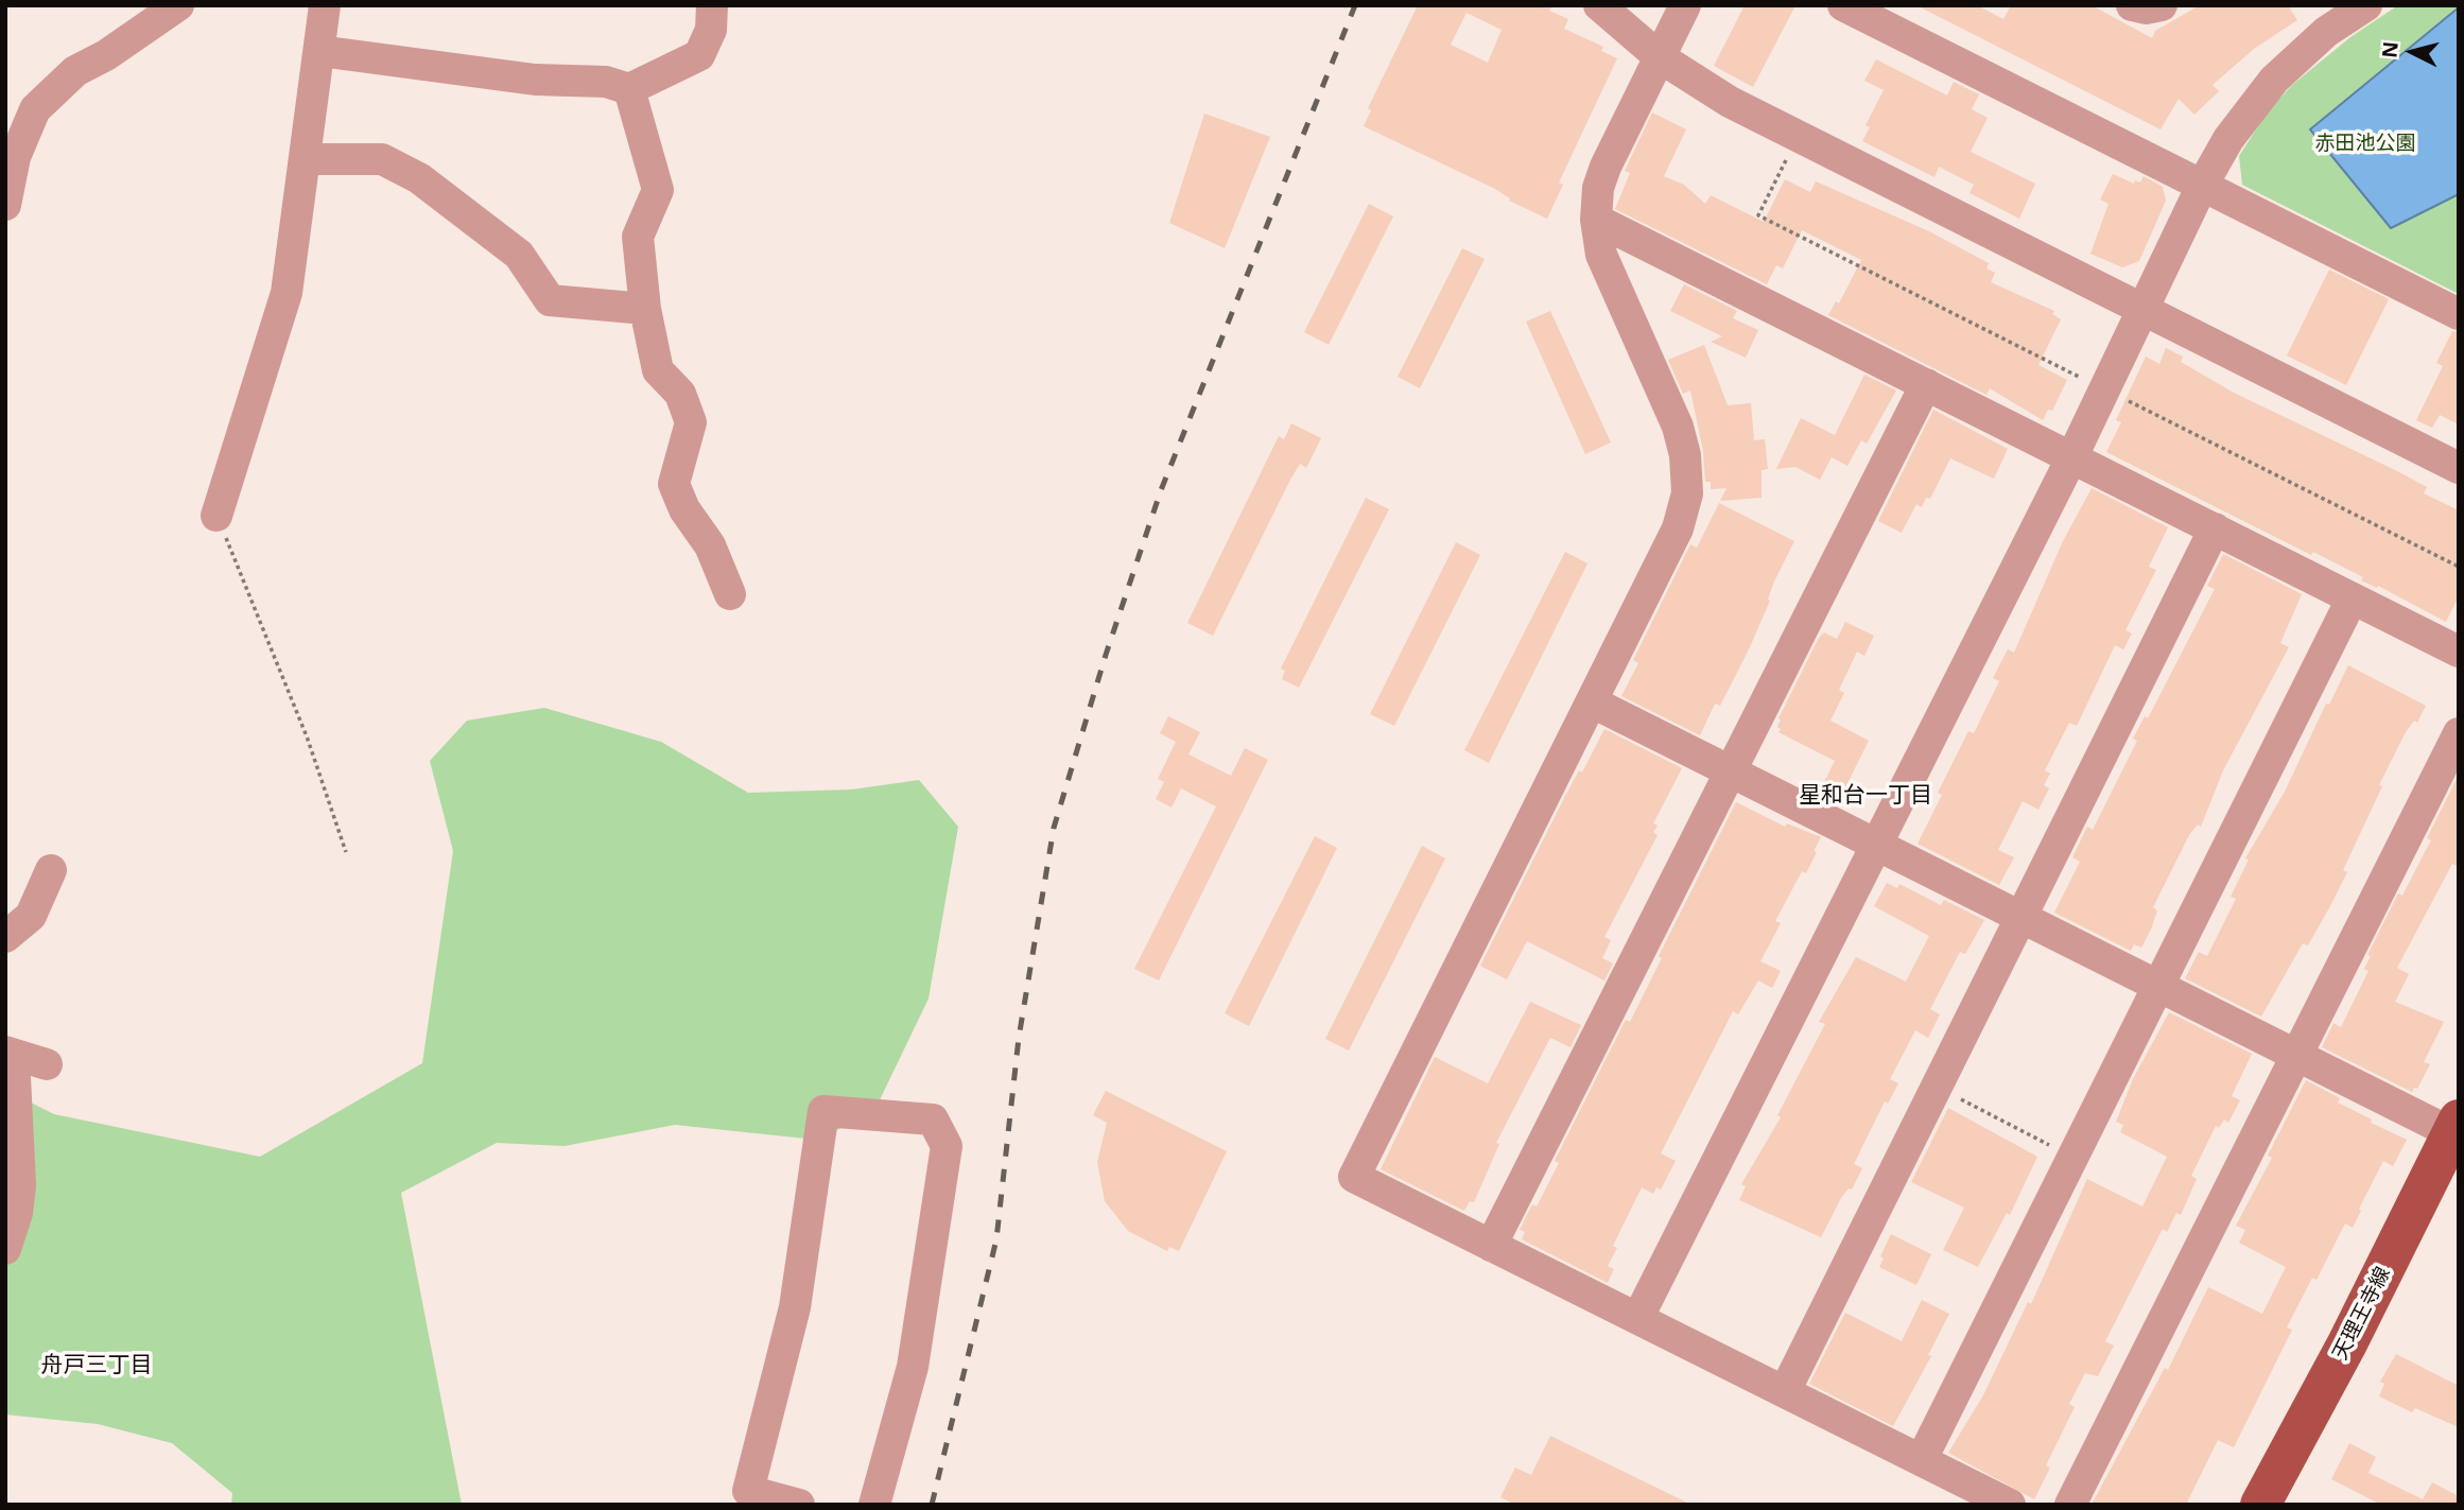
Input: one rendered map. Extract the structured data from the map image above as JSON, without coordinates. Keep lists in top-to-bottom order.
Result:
{
  "streets": {
    "main road": ["天理王寺線"]
  },
  "districts": ["星和台一丁目", "舟戸三丁目"],
  "parks": ["赤田池公園"],
  "north": "left"
}
